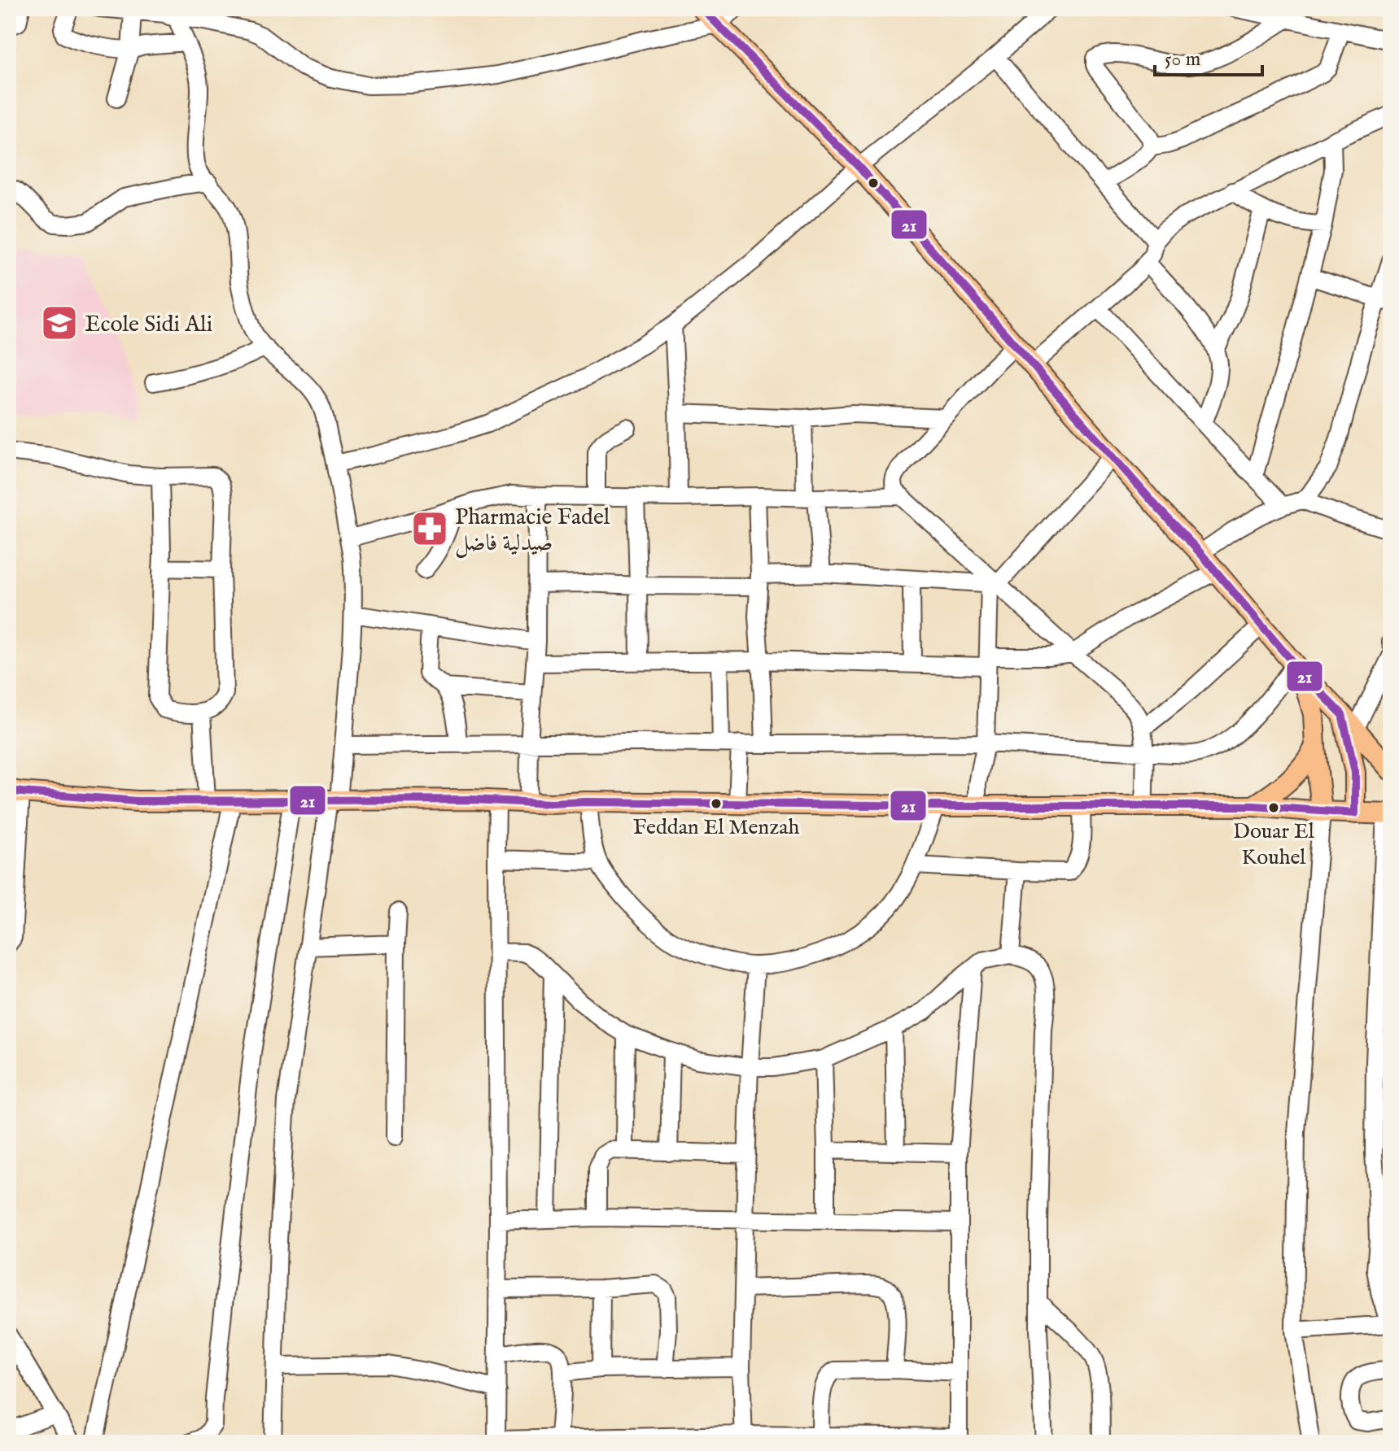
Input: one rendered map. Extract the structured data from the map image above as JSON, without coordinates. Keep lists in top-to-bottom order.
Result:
{
  "places": {
    "school or university": ["Ecole Sidi Ali"],
    "pharmacy": ["Pharmacie Fadel صيدلية فاضل"],
    "other": ["Feddan El Menzah", "Douar El Kouhel"]
  },
  "lines": ["transit line 21"],
  "scale_bar": "50 m"
}
